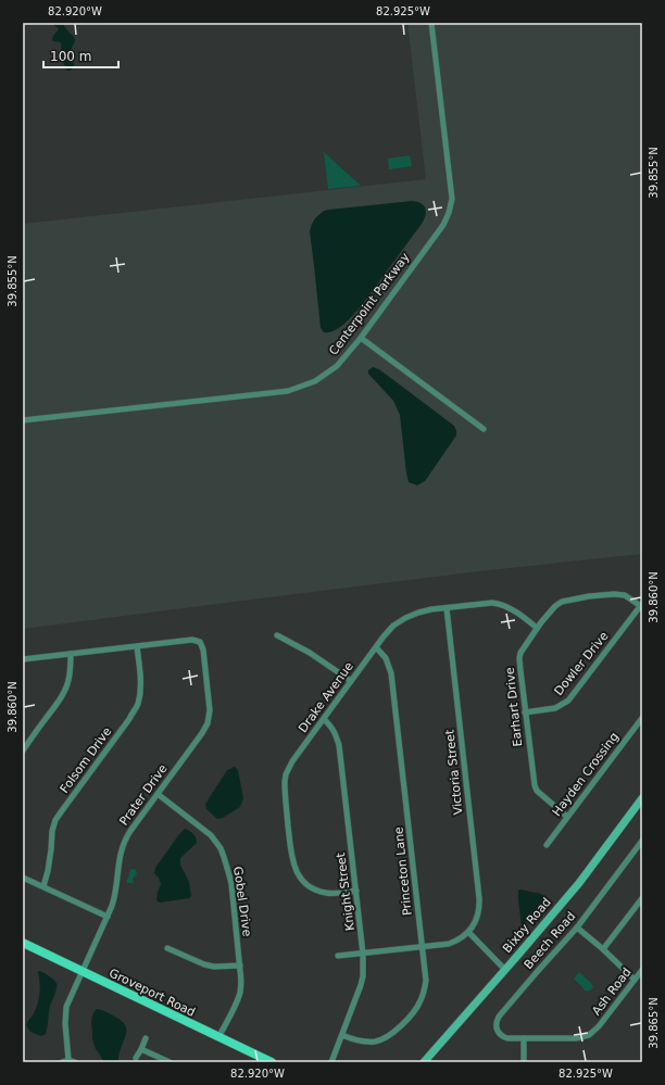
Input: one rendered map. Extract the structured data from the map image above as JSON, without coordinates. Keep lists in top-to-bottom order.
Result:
{
  "streets": {
    "main road": ["Groveport Road"],
    "street": [
      "Centerpoint Parkway",
      "Dowler Drive",
      "Drake Avenue",
      "Earhart Drive",
      "Folsom Drive",
      "Victoria Street",
      "Hayden Crossing",
      "Prater Drive",
      "Princeton Lane",
      "Knight Street",
      "Gobel Drive",
      "Bixby Road",
      "Beech Road",
      "Ash Road"
    ]
  },
  "crossings": [
    ["Dowler Drive", "Earhart Drive"],
    ["Drake Avenue", "Earhart Drive"],
    ["Drake Avenue", "Victoria Street"],
    ["Drake Avenue", "Princeton Lane"],
    ["Drake Avenue", "Knight Street"],
    ["Earhart Drive", "Hayden Crossing"],
    ["Folsom Drive", "Prater Drive"],
    ["Prater Drive", "Gobel Drive"],
    ["Prater Drive", "Groveport Road"],
    ["Princeton Lane", "Knight Street"],
    ["Gobel Drive", "Groveport Road"],
    ["Beech Road", "Ash Road"]
  ],
  "scale_bar": "100 m",
  "coordinates": [
    "82.920°W",
    "82.925°W",
    "39.855°N",
    "39.860°N",
    "39.865°N"
  ]
}
